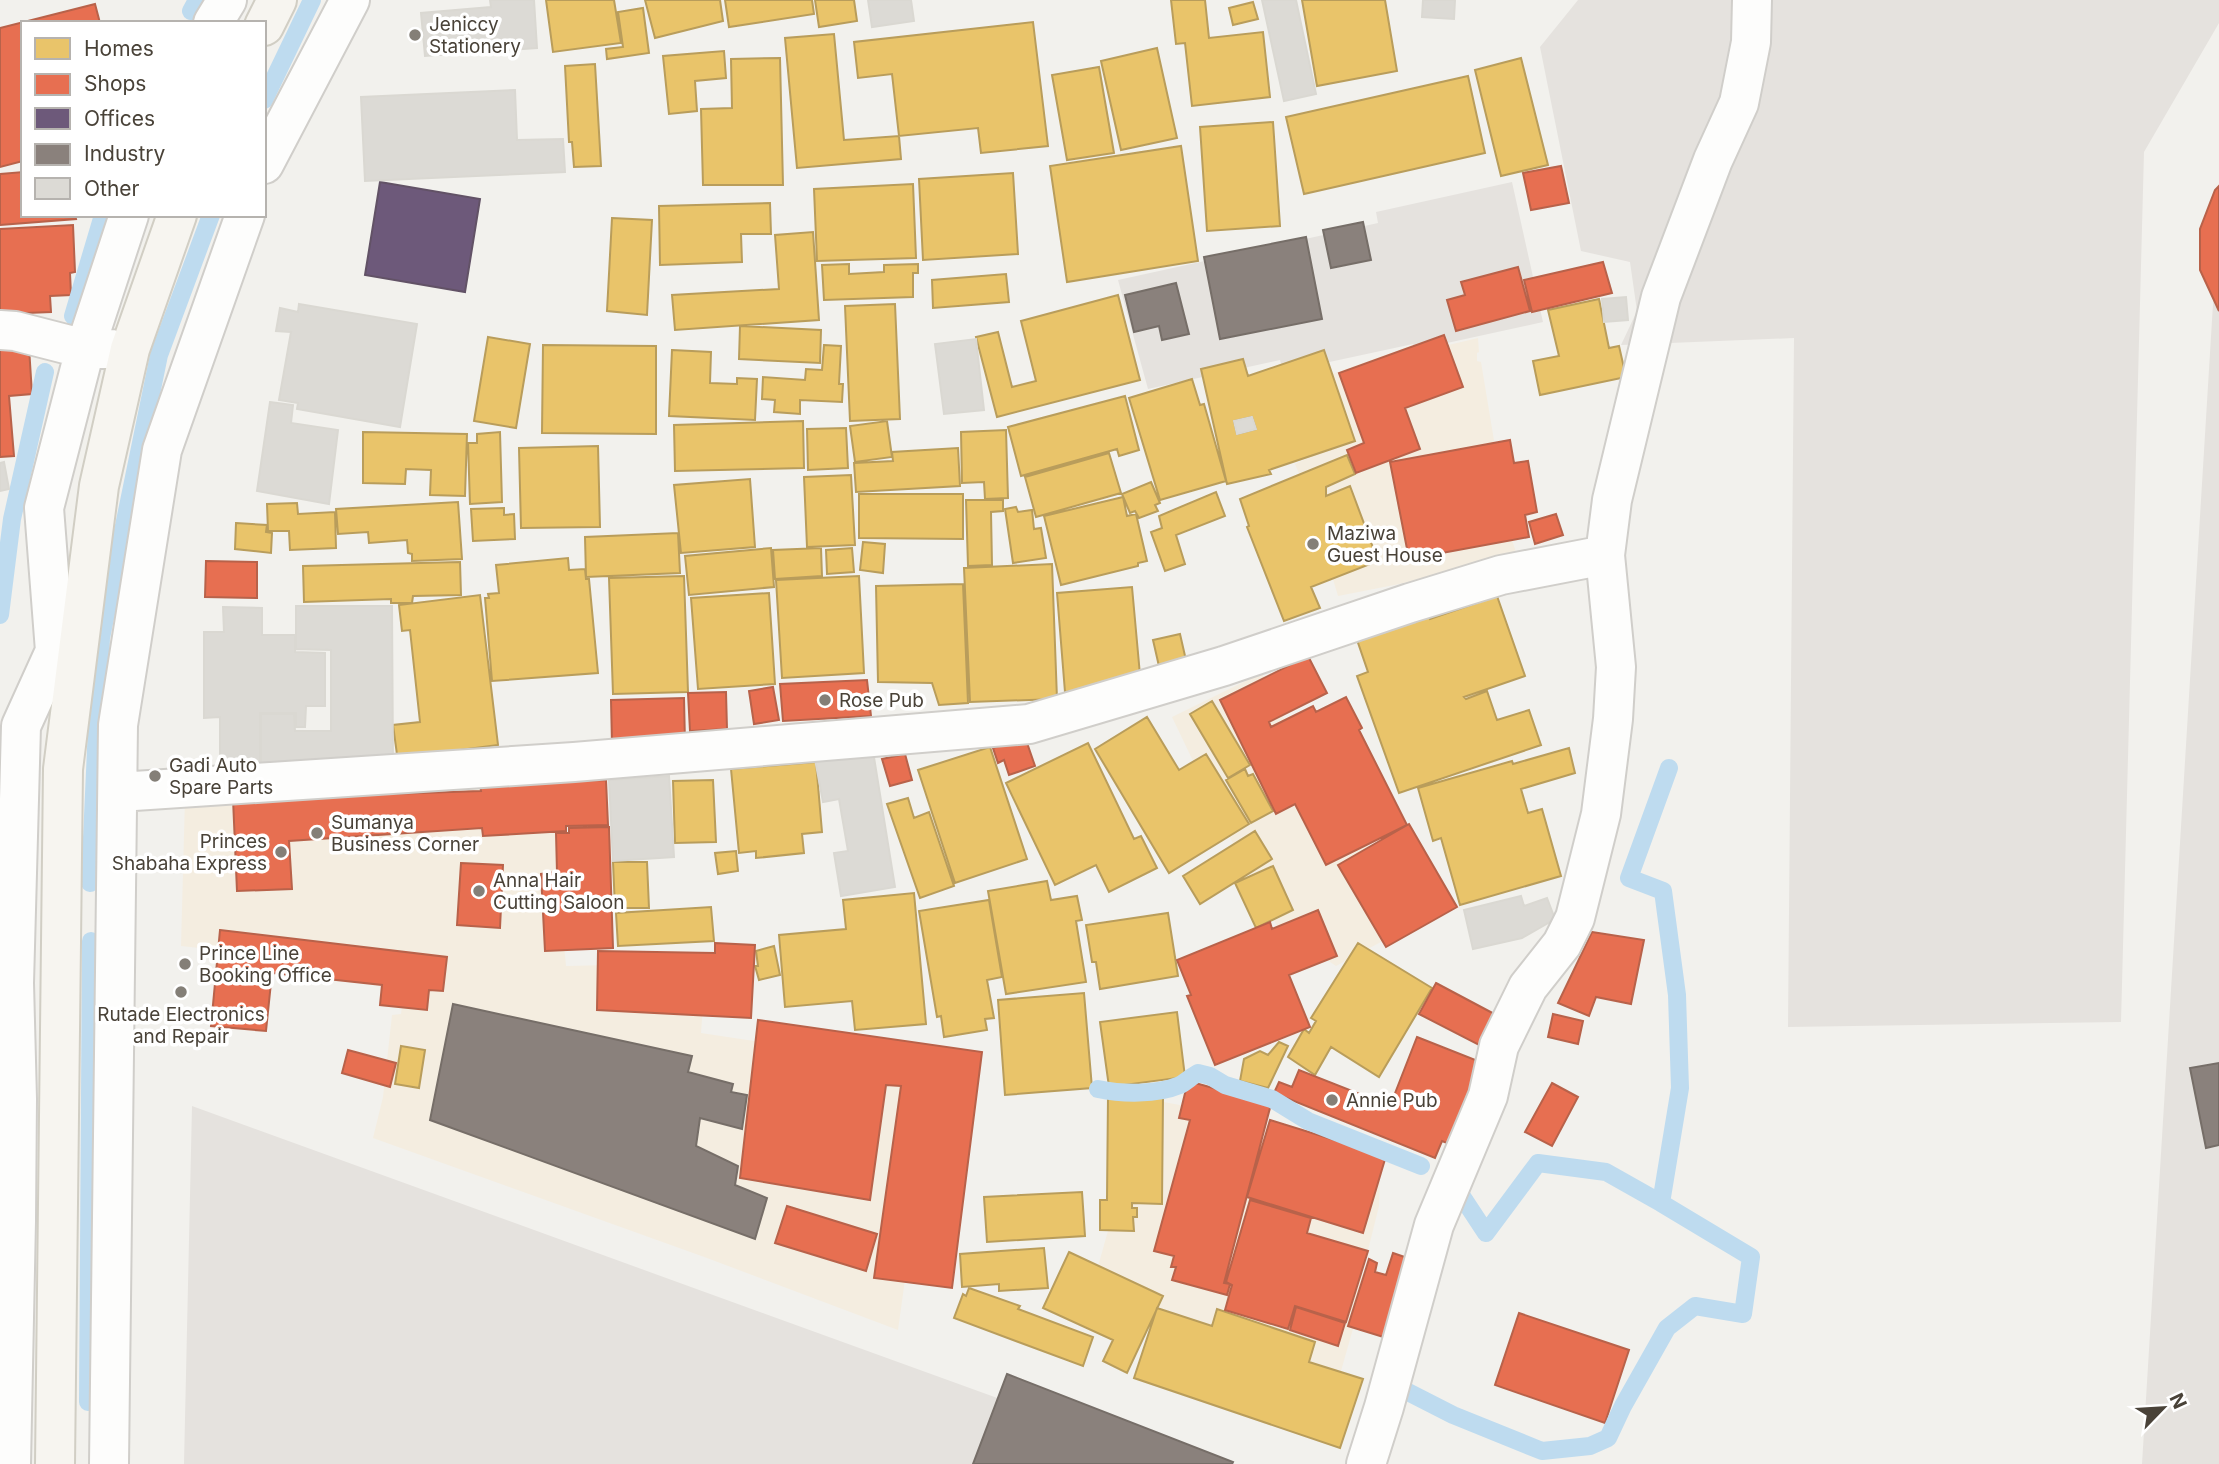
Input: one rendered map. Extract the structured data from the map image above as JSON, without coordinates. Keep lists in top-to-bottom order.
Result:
{
  "places": [
    "Jeniccy Stationery",
    "Maziwa Guest House",
    "Rose Pub",
    "Gadi Auto Spare Parts",
    "Sumanya Business Corner",
    "Princes Shabaha Express",
    "Anna Hair Cutting Saloon",
    "Prince Line Booking Office",
    "Rutade Electronics and Repair",
    "Annie Pub"
  ],
  "legend": [
    "Homes",
    "Shops",
    "Offices",
    "Industry",
    "Other"
  ],
  "north": "top right"
}
